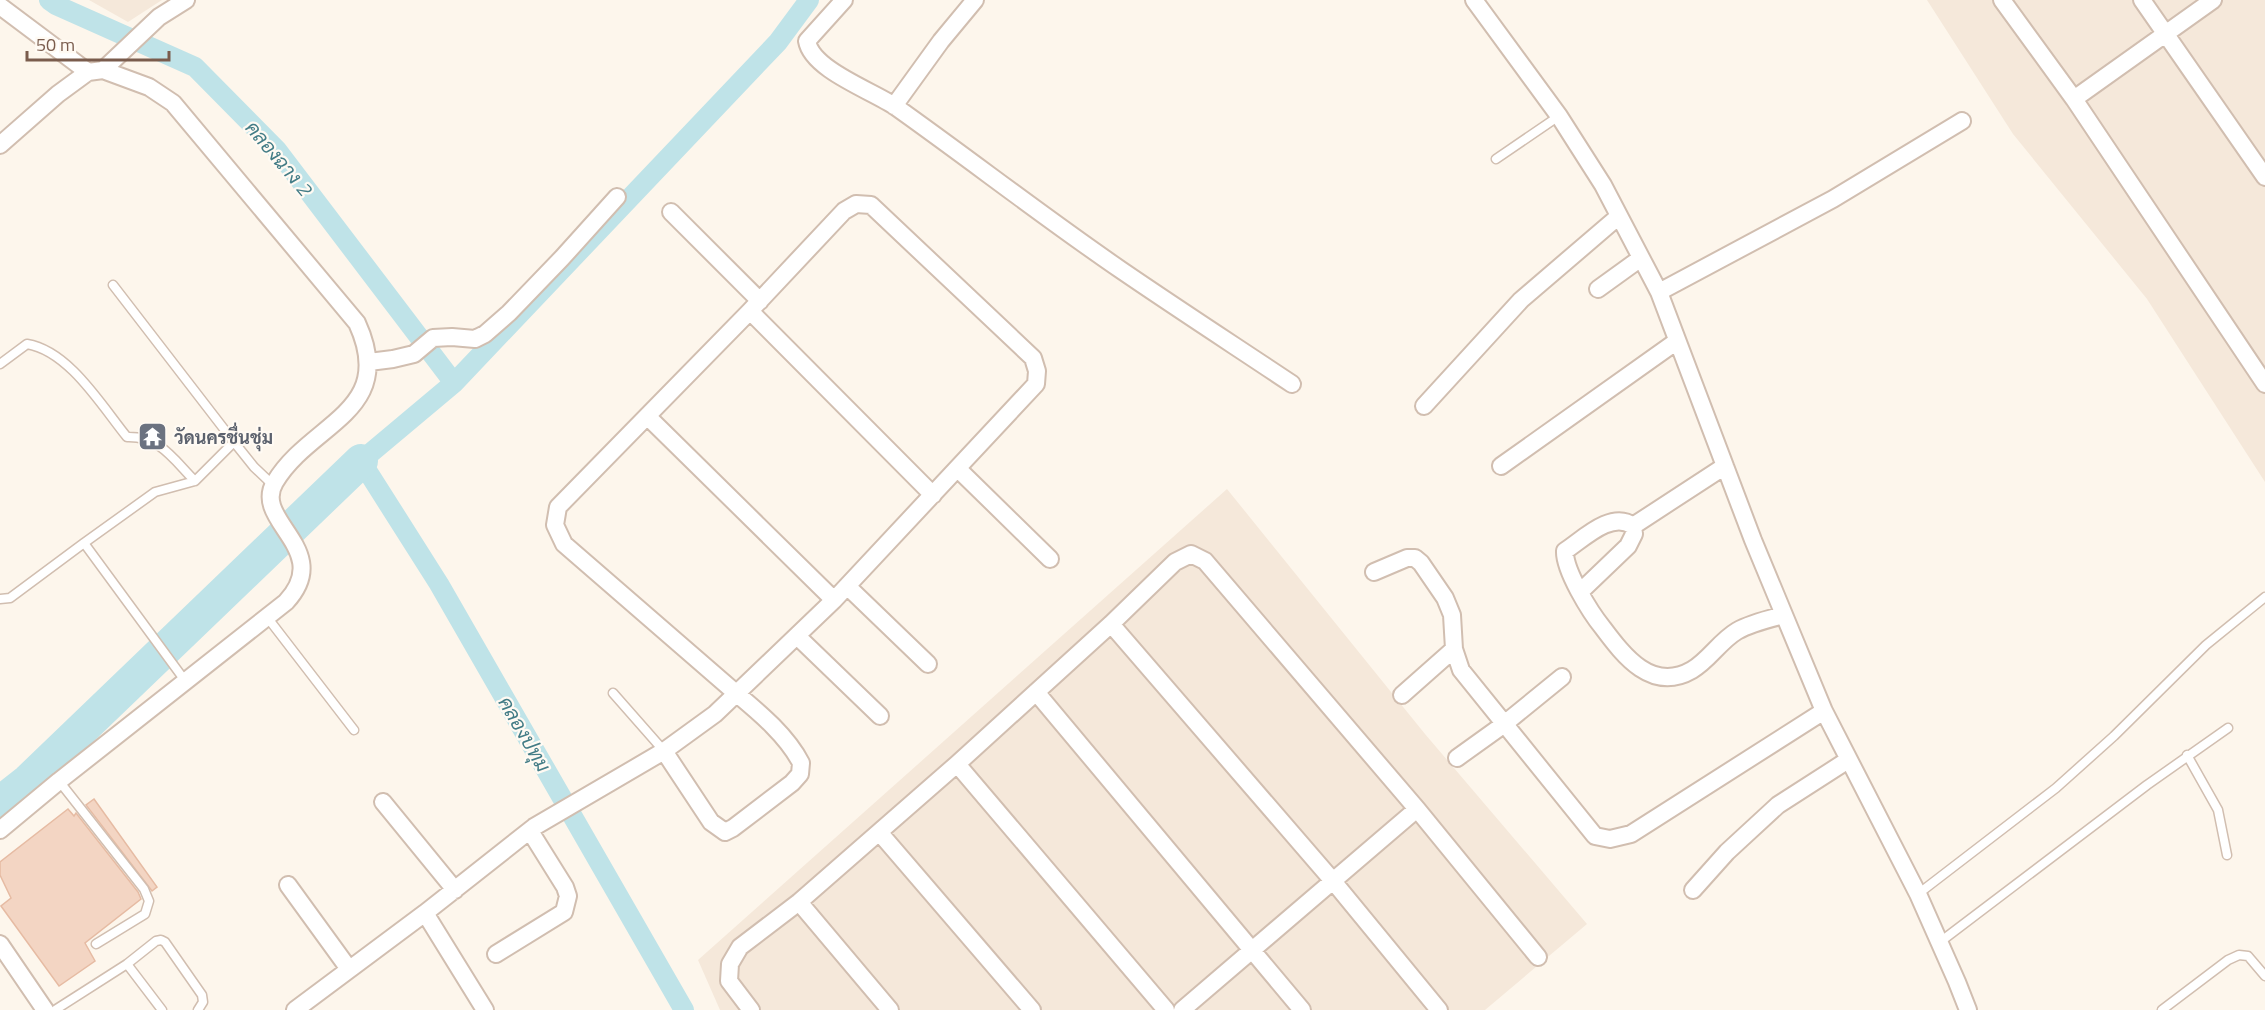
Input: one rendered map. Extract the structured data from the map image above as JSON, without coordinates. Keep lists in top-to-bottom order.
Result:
{
  "water": ["คลองฉาง 2", "คลองปทุม"],
  "places": {
    "temple": ["วัดนครชื่นชุ่ม"]
  },
  "scale_bar": "50 m"
}
